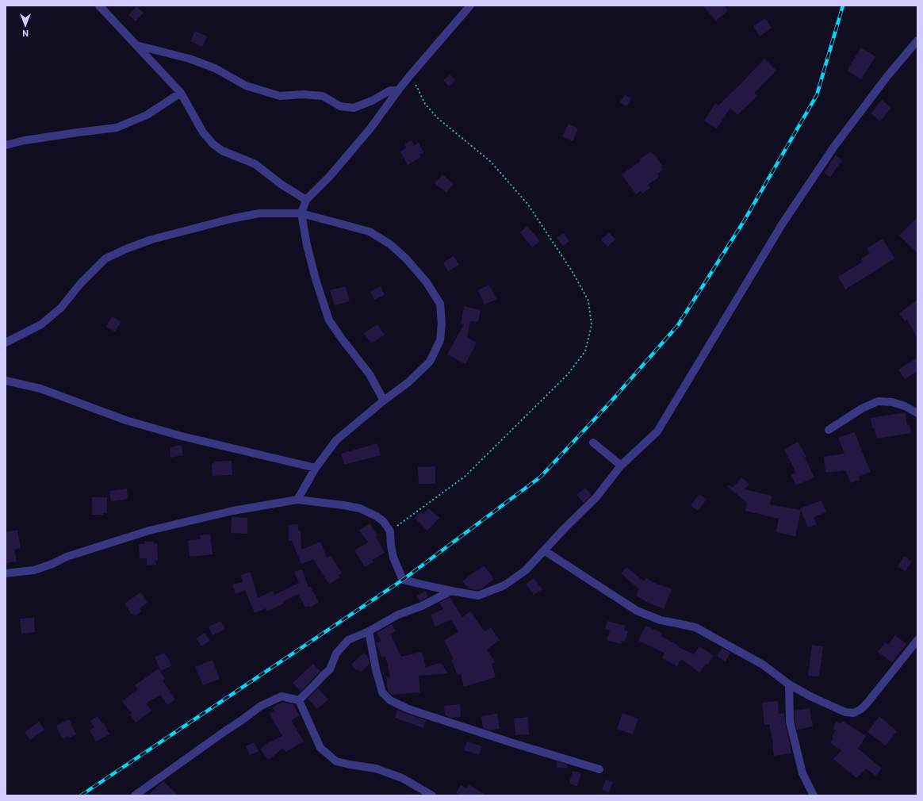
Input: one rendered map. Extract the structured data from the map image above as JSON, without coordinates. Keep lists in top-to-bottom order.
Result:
{
  "north": "bottom"
}
